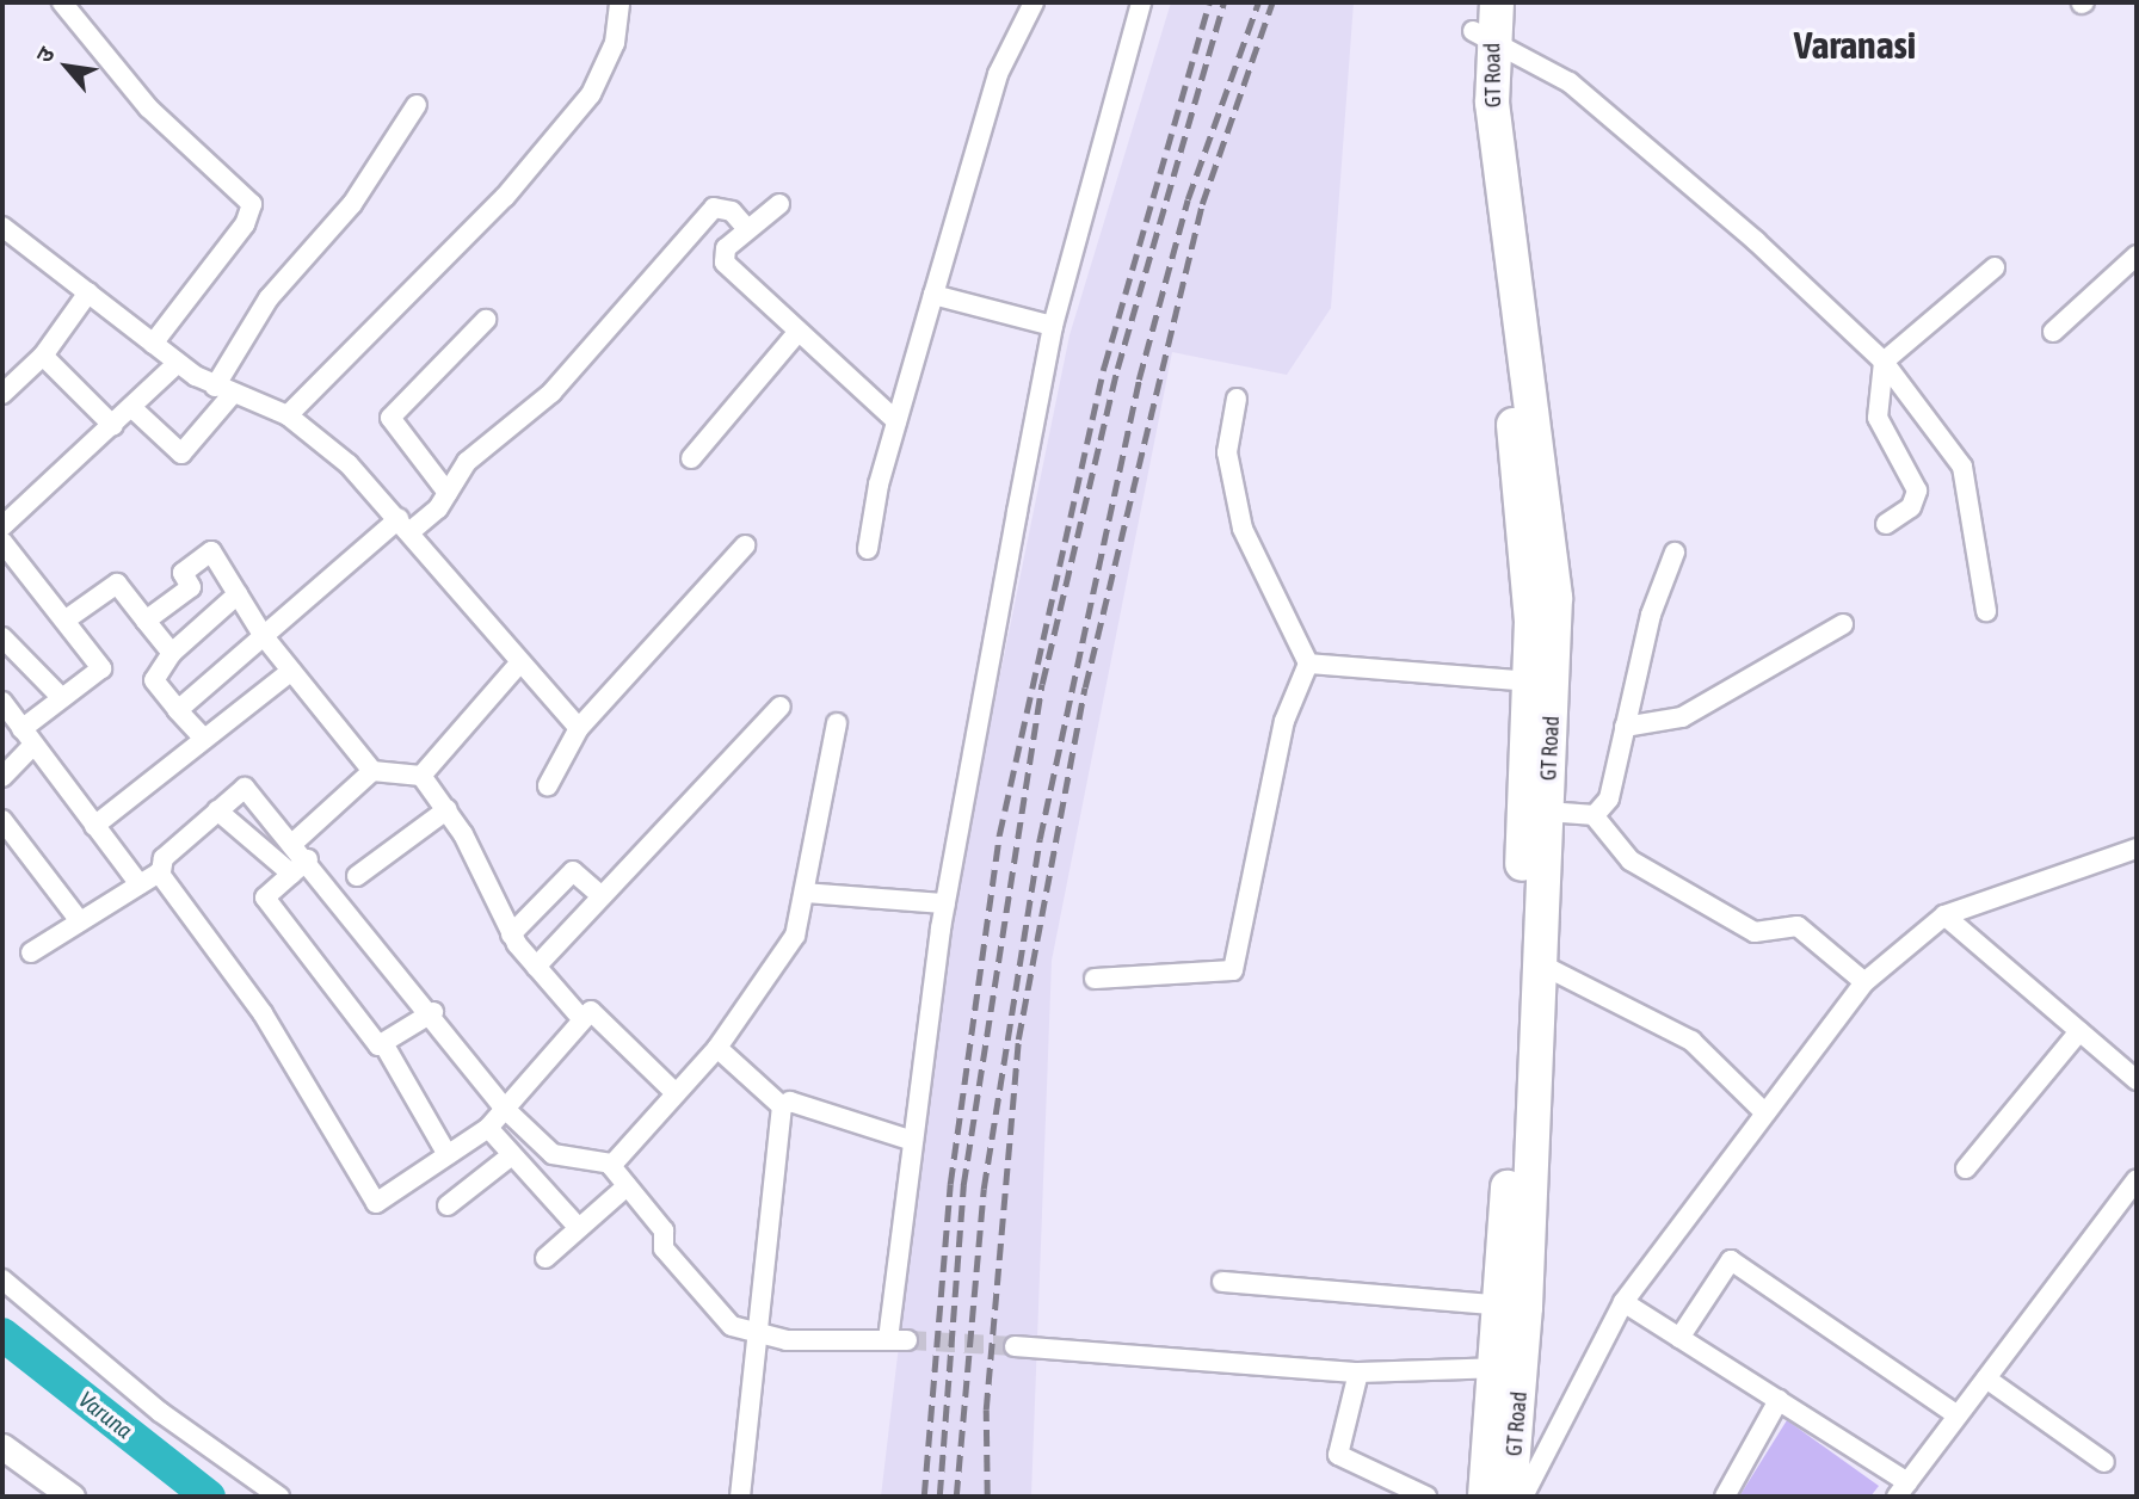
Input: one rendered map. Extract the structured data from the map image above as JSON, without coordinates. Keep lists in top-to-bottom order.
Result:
{
  "streets": {
    "highway": ["GT Road"]
  },
  "districts": ["Varanasi"],
  "water": ["Varuna"],
  "north": "top left"
}
